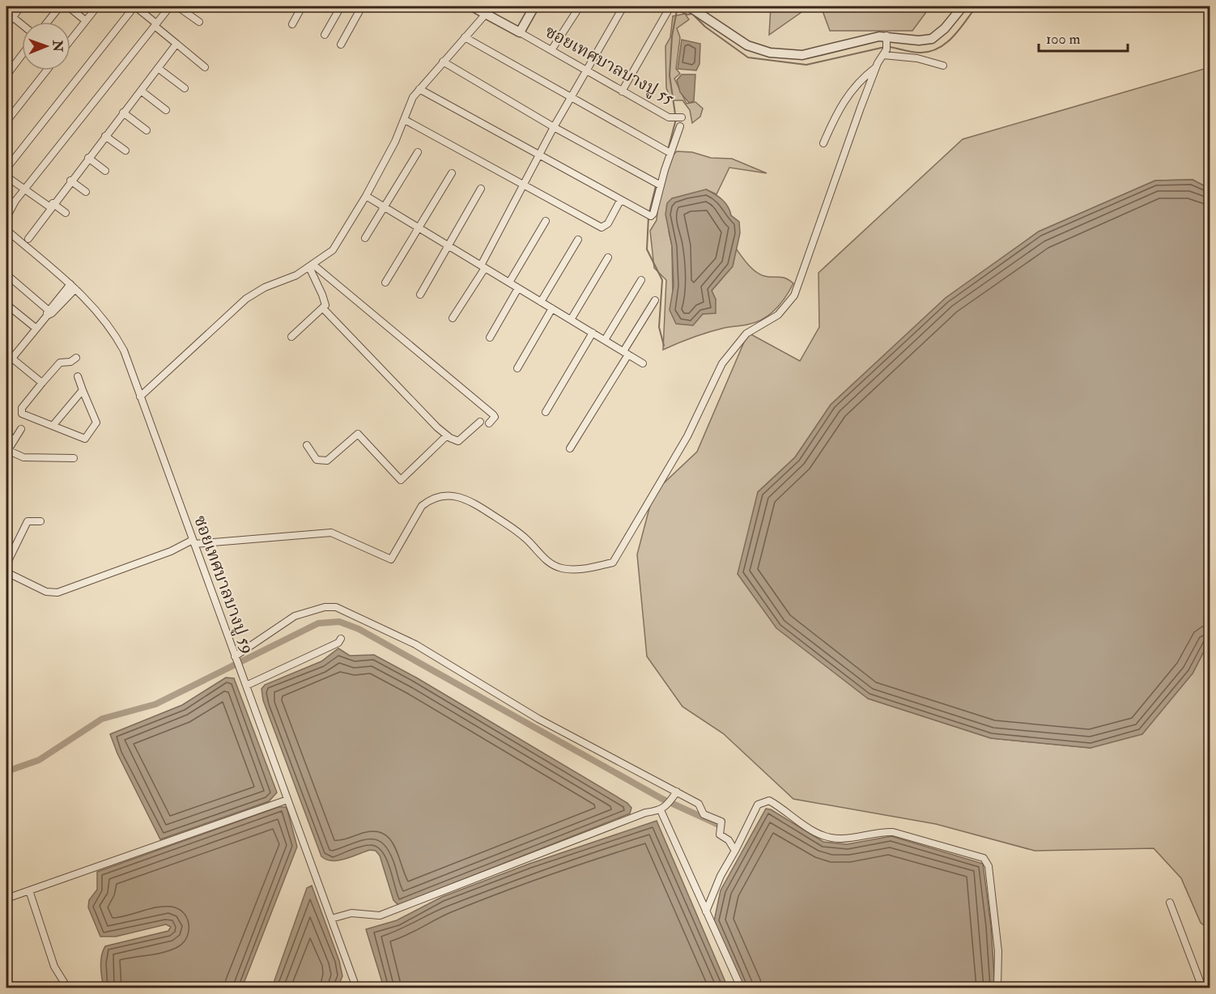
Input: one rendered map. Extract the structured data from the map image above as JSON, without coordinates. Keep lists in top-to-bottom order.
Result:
{
  "streets": {
    "street": ["ซอยเทศบาลบางปู 55", "ซอยเทศบาลบางปู 59"]
  },
  "scale_bar": "100 m",
  "north": "right"
}
